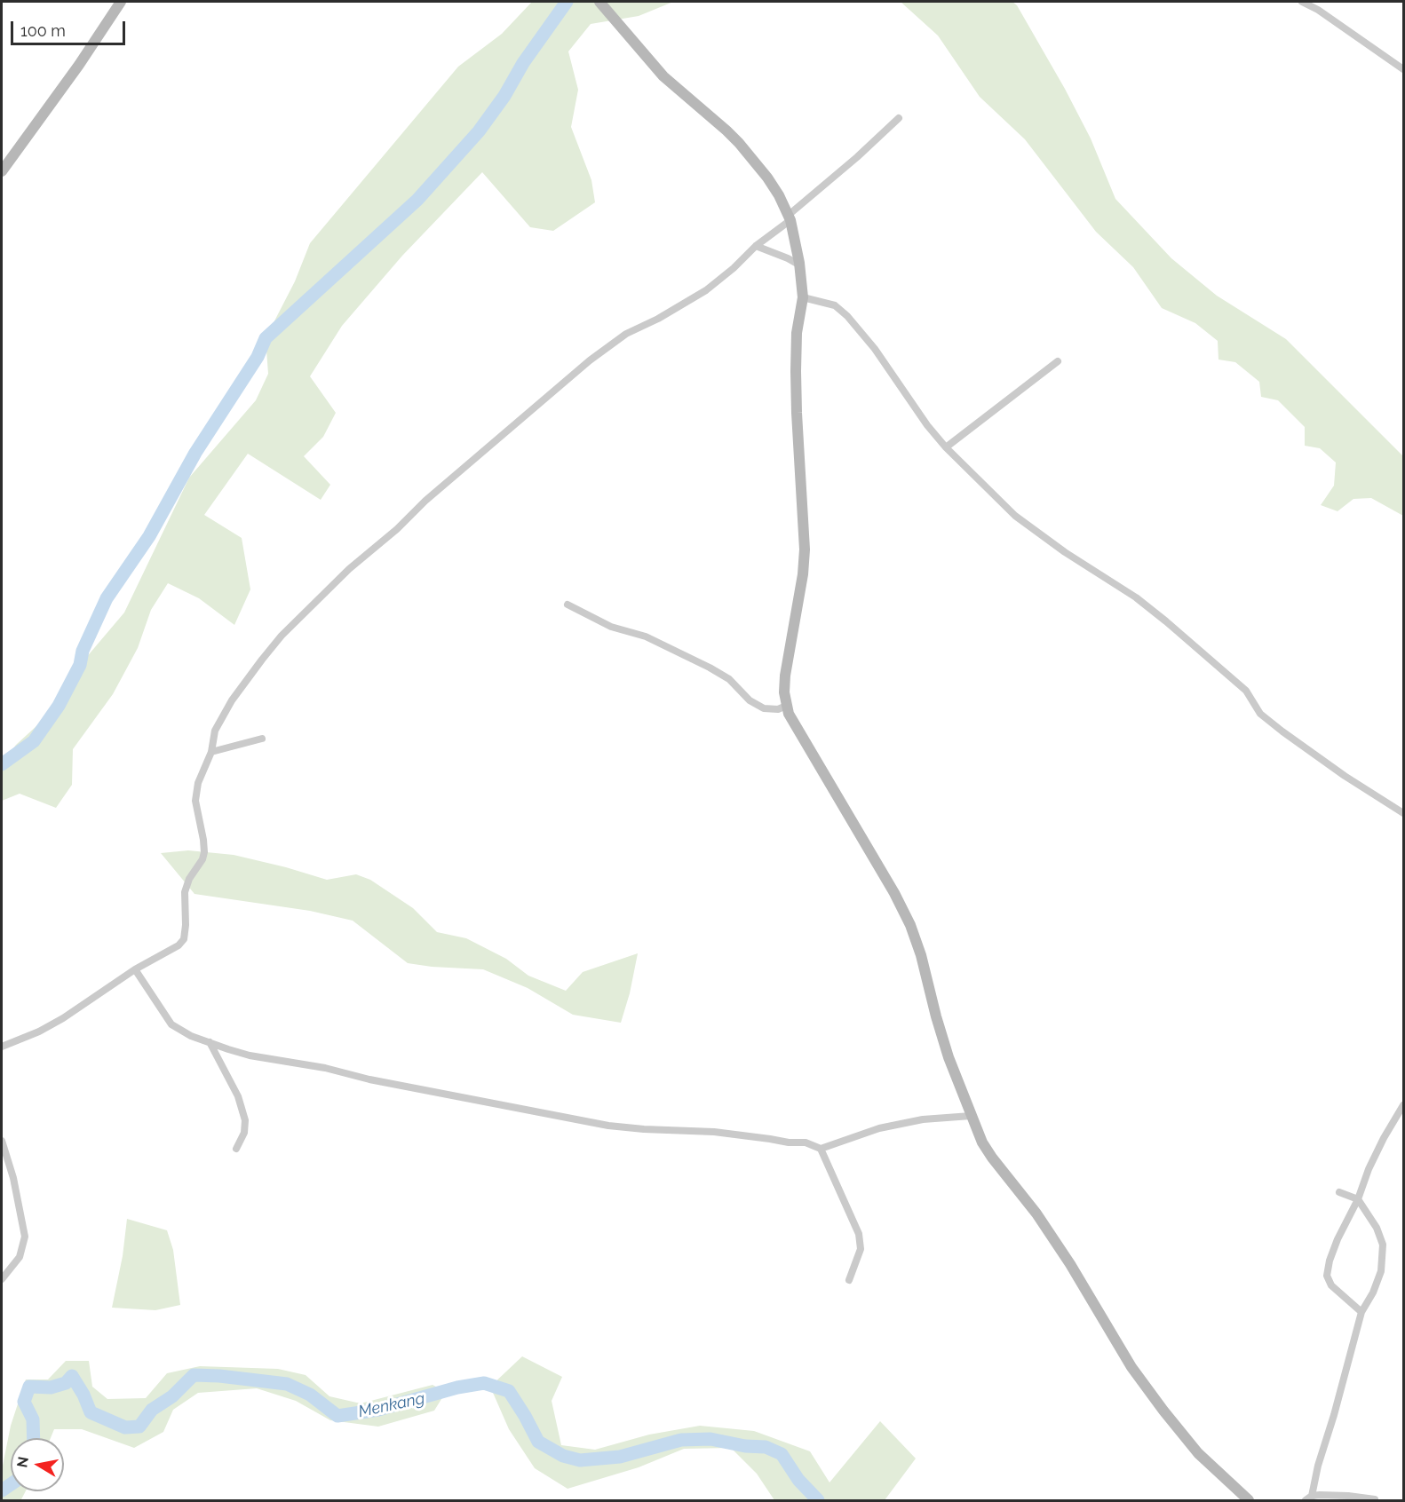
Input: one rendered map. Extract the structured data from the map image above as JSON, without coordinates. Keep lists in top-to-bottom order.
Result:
{
  "water": ["Menkang"],
  "scale_bar": "100 m",
  "north": "left"
}
